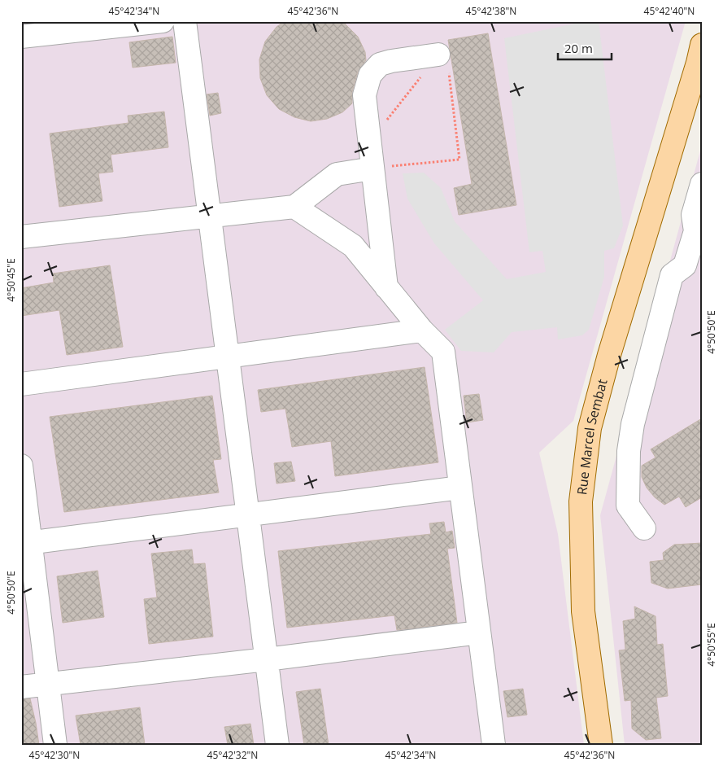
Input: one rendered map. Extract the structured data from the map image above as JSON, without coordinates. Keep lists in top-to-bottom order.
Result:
{
  "streets": {
    "main road": ["Rue Marcel Sembat"]
  },
  "scale_bar": "20 m",
  "coordinates": [
    "45°42'34\"N",
    "45°42'36\"N",
    "45°42'38\"N",
    "45°42'40\"N",
    "4°50'45\"E",
    "4°50'50\"E",
    "4°50'55\"E",
    "45°42'30\"N",
    "45°42'32\"N"
  ]
}
